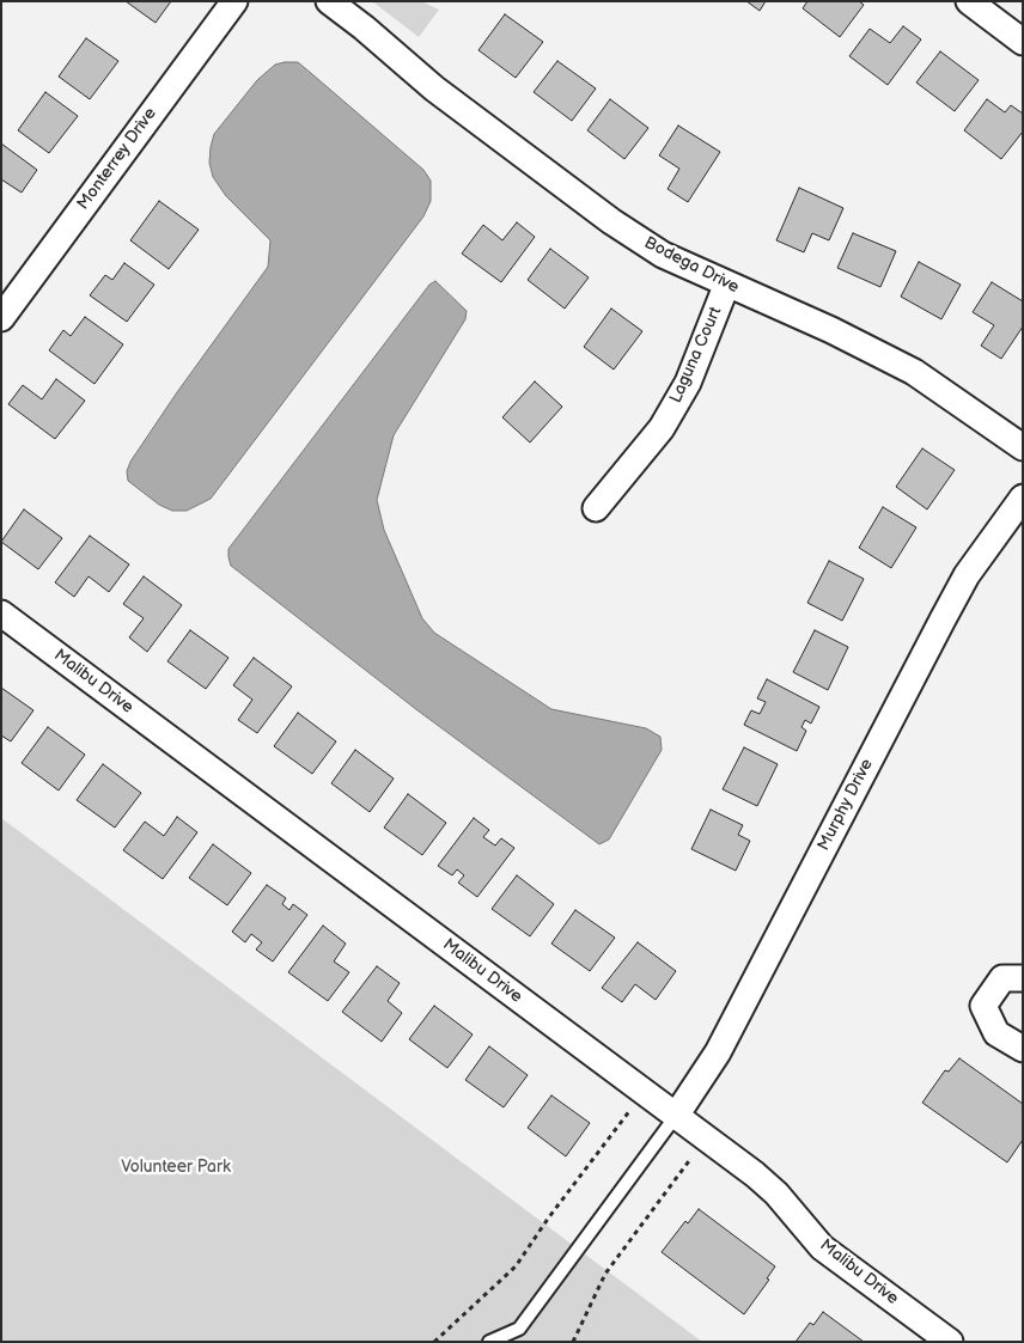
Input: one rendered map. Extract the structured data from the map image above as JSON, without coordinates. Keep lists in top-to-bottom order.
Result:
{
  "streets": {
    "street": [
      "Monterrey Drive",
      "Bodega Drive",
      "Laguna Court",
      "Malibu Drive",
      "Murphy Drive"
    ]
  },
  "crossings": [
    ["Bodega Drive", "Laguna Court"],
    ["Malibu Drive", "Murphy Drive"]
  ],
  "parks": ["Volunteer Park"]
}
